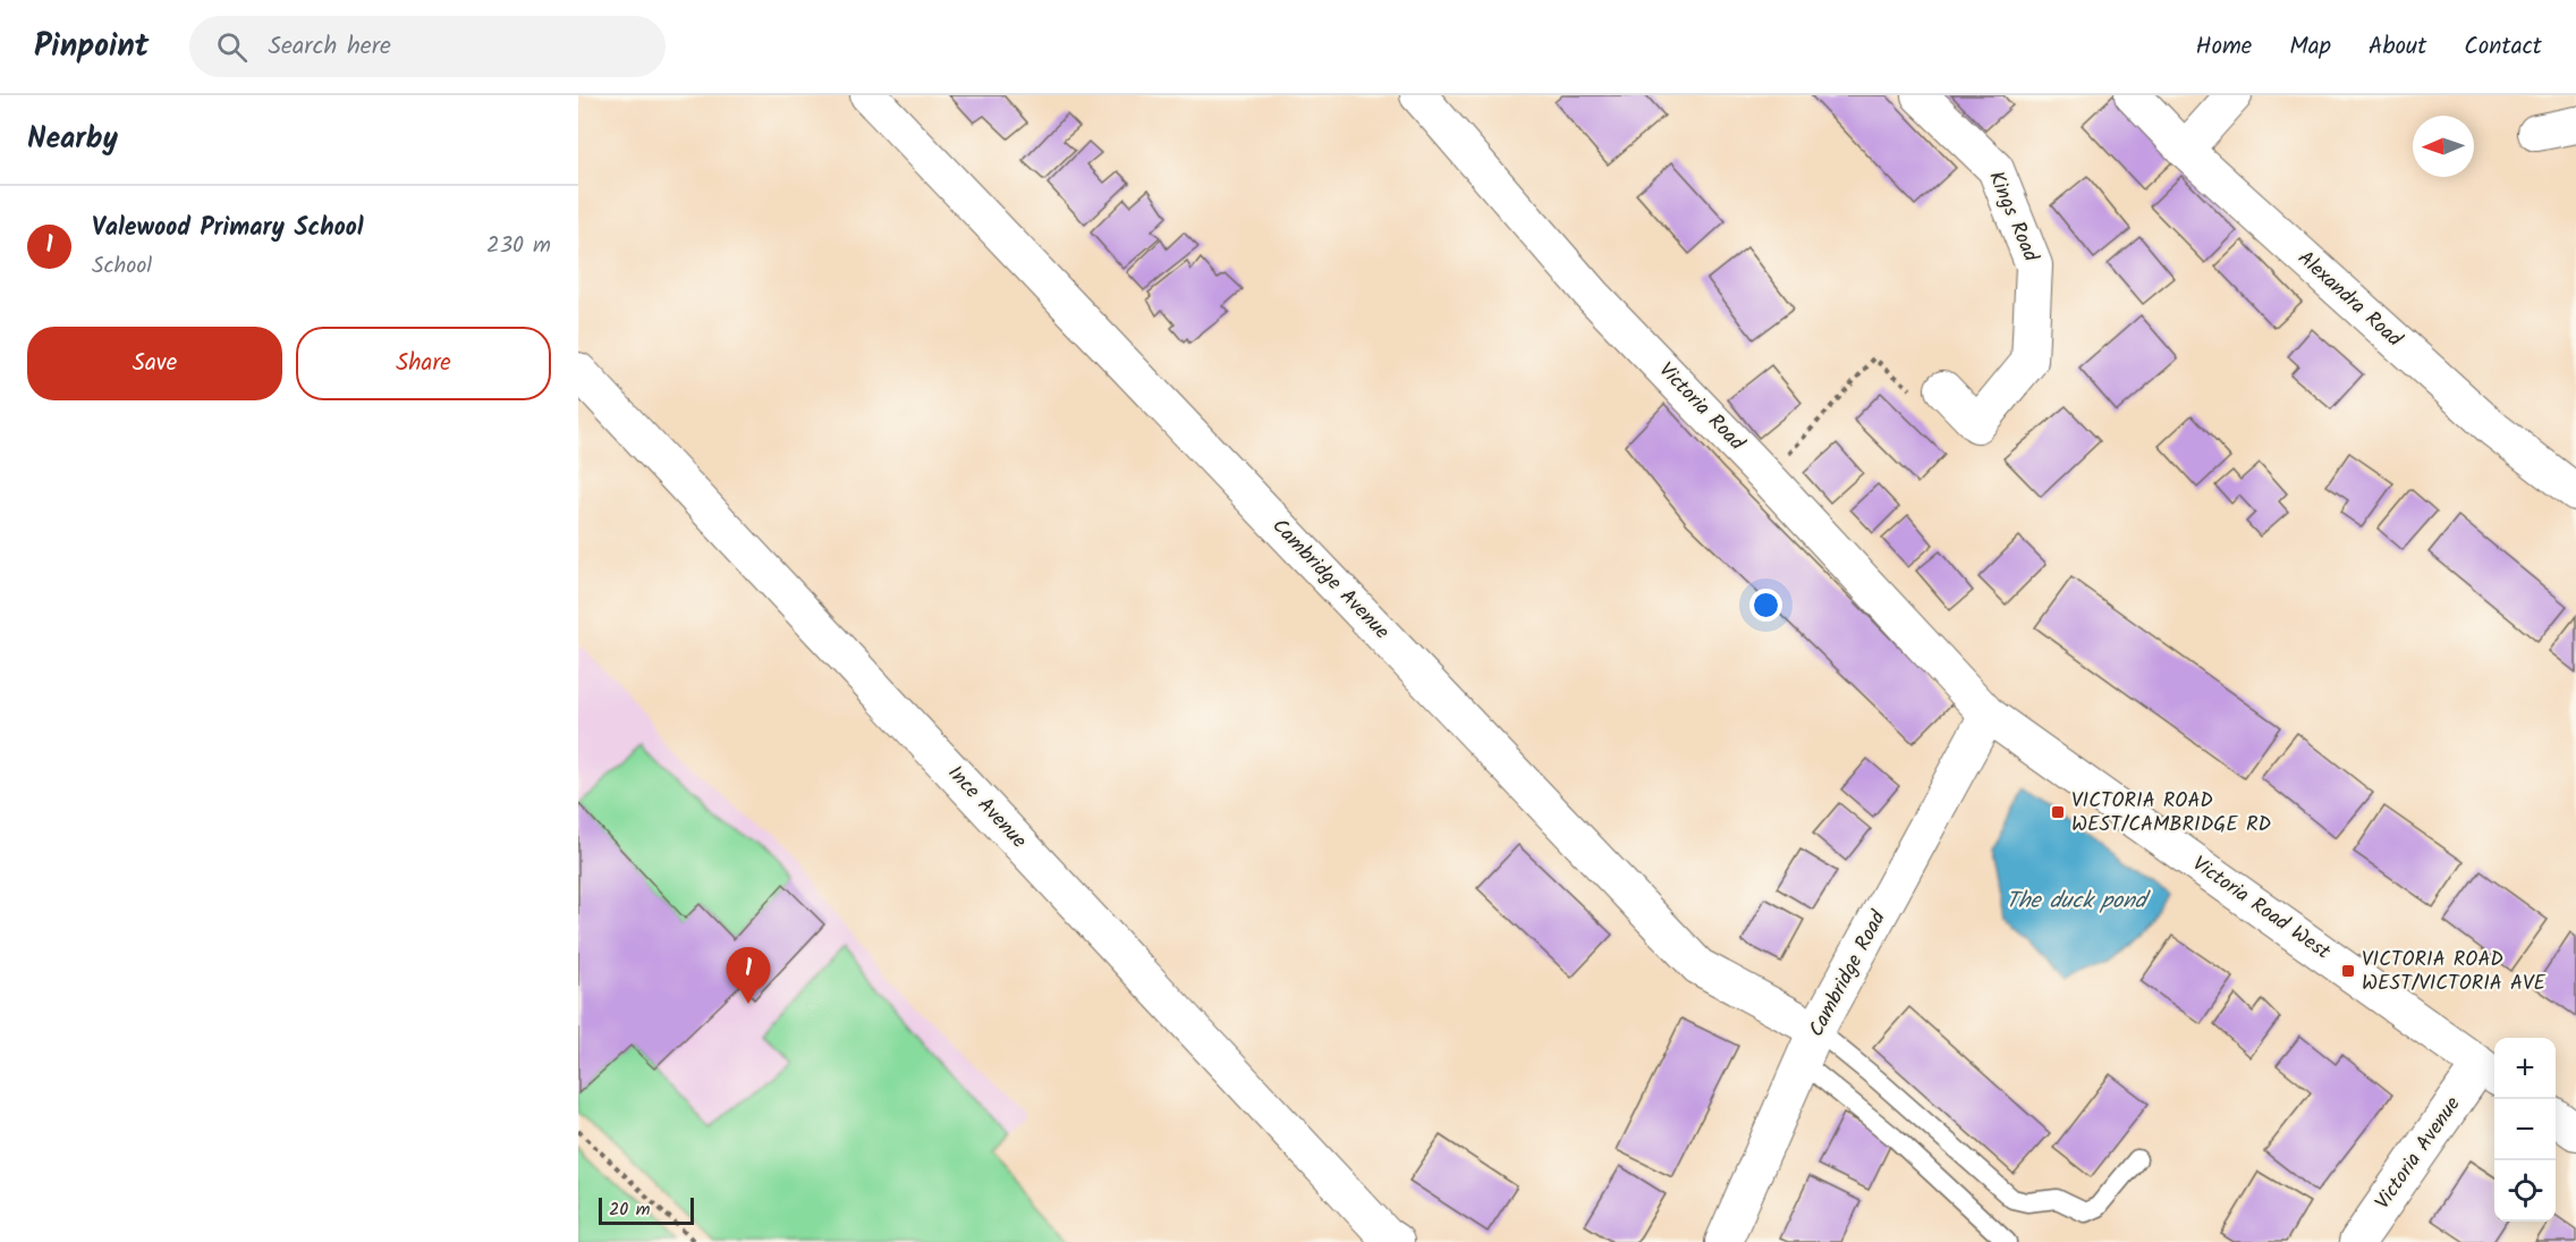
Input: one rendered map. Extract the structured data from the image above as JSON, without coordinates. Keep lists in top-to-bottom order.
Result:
{
  "streets": {
    "street": [
      "Kings Road",
      "Alexandra Road",
      "Victoria Road",
      "Cambridge Avenue",
      "Ince Avenue",
      "Victoria Road West",
      "Cambridge Road",
      "Victoria Avenue"
    ]
  },
  "crossings": [
    ["Victoria Road", "Victoria Road West"],
    ["Victoria Road", "Cambridge Road"],
    ["Cambridge Avenue", "Cambridge Road"],
    ["Victoria Road West", "Cambridge Road"],
    ["Victoria Road West", "Victoria Avenue"]
  ],
  "water": ["The duck pond"],
  "places": {
    "transit": ["VICTORIA ROAD WEST/CAMBRIDGE RD", "VICTORIA ROAD WEST/VICTORIA AVE"]
  },
  "scale_bar": "20 m",
  "north": "left",
  "page": {
    "header": "Pinpoint",
    "search": "Search here",
    "nav": [
      "Home",
      "Map",
      "About",
      "Contact"
    ],
    "heading": "Nearby",
    "list": [
      {
        "mark": "1",
        "name": "Valewood Primary School",
        "note": "School",
        "value": "230 m"
      }
    ],
    "buttons": ["Save", "Share"],
    "pins": "1",
    "map_buttons": ["+", "−"],
    "scale": "20 m"
  }
}
